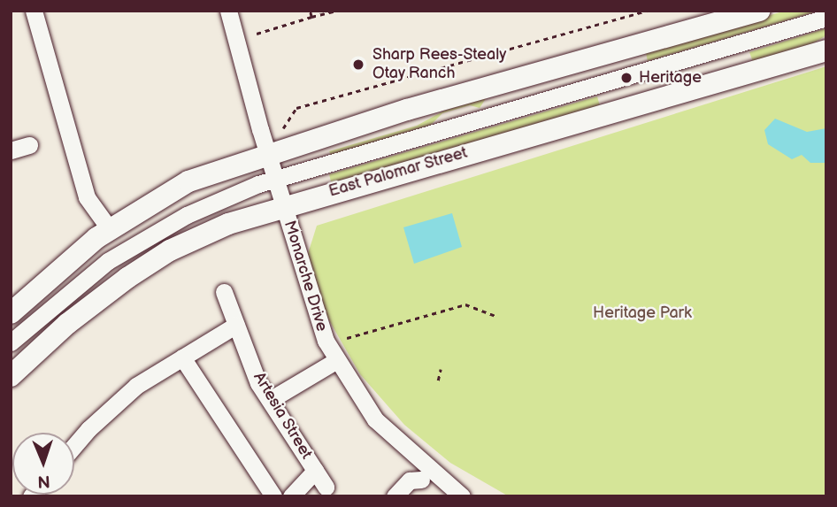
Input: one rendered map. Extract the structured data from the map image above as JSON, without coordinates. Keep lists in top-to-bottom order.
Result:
{
  "streets": {
    "main road": ["East Palomar Street"],
    "street": ["Monarche Drive", "Artesia Street"]
  },
  "crossings": [
    ["East Palomar Street", "Monarche Drive"]
  ],
  "parks": ["Heritage Park"],
  "places": ["Sharp Rees-Stealy Otay Ranch", "Heritage"],
  "north": "bottom"
}
